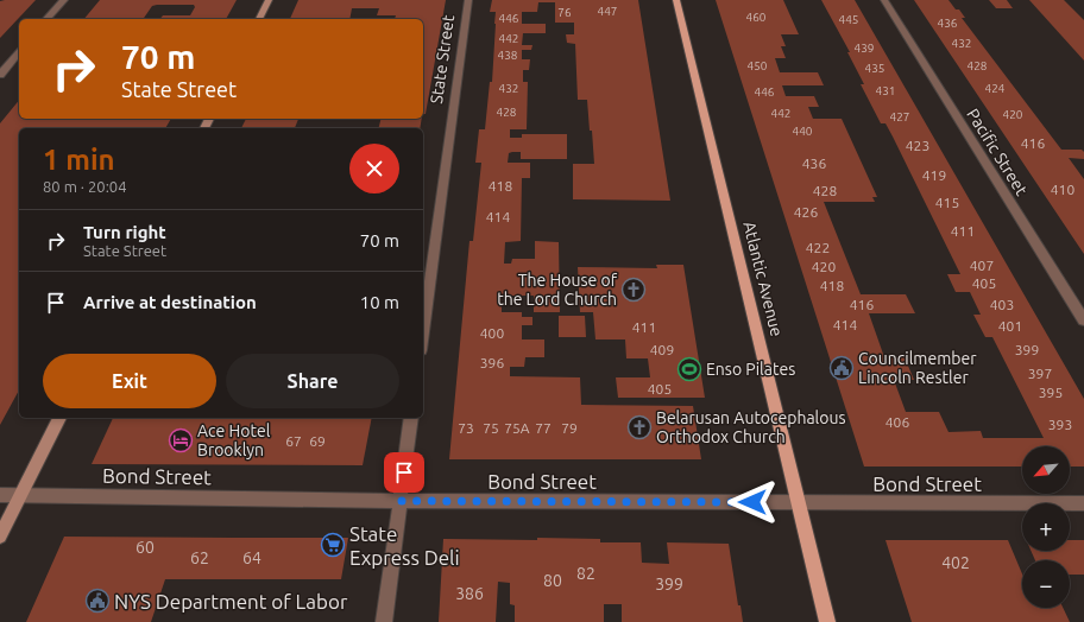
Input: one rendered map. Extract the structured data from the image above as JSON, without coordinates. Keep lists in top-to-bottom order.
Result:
{
  "streets": {
    "main road": ["Atlantic Avenue"],
    "street": ["State Street", "Pacific Street", "Bond Street"]
  },
  "crossings": [
    ["Atlantic Avenue", "Bond Street"]
  ],
  "places": {
    "church": ["The House of the Lord Church", "Belarusan Autocephalous Orthodox Church"],
    "public building": ["Councilmember Lincoln Restler", "NYS Department of Labor"],
    "sports": ["Enso Pilates"],
    "hotel": ["Ace Hotel Brooklyn"],
    "supermarket": ["State Express Deli"]
  },
  "house_numbers": [
    "447",
    "76",
    "460",
    "446",
    "445",
    "436",
    "442",
    "432",
    "439",
    "438",
    "450",
    "428",
    "435",
    "432",
    "424",
    "431",
    "446",
    "428",
    "442",
    "420",
    "427",
    "440",
    "416",
    "423",
    "436",
    "419",
    "418",
    "410",
    "428",
    "415",
    "426",
    "414",
    "411",
    "422",
    "407",
    "420",
    "405",
    "418",
    "416",
    "403",
    "414",
    "401",
    "411",
    "400",
    "409",
    "399",
    "396",
    "397",
    "405",
    "395",
    "406",
    "393",
    "73",
    "75",
    "75A",
    "77",
    "79",
    "67",
    "69",
    "60",
    "62",
    "64",
    "402",
    "82",
    "80",
    "399",
    "386"
  ],
  "north": "bottom left",
  "page": {
    "turn": ["70 m", "State Street"],
    "heading": ["1 min", "80 m · 20:04"],
    "list": [
      {
        "name": "Turn right",
        "note": "State Street",
        "value": "70 m"
      },
      {
        "name": "Arrive at destination",
        "value": "10 m"
      }
    ],
    "buttons": ["Exit", "Share"],
    "map_buttons": ["+", "−"]
  }
}
